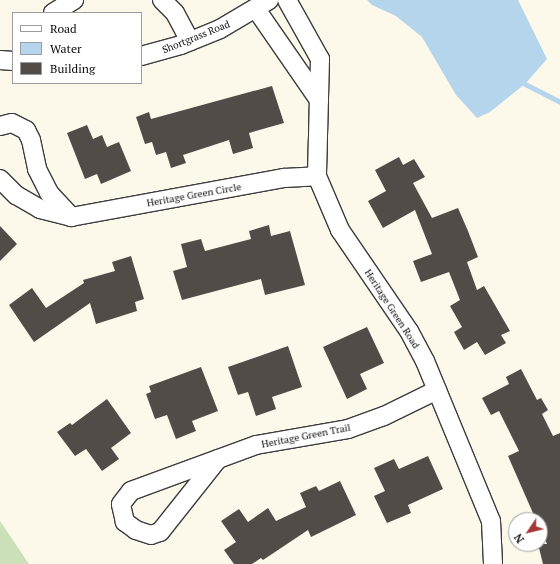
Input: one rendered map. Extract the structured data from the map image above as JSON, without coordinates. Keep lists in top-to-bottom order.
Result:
{
  "streets": {
    "street": [
      "Shortgrass Road",
      "Heritage Green Circle",
      "Heritage Green Road",
      "Heritage Green Trail"
    ]
  },
  "crossings": [
    ["Heritage Green Circle", "Heritage Green Road"],
    ["Heritage Green Road", "Heritage Green Trail"]
  ],
  "legend": ["Road", "Water", "Building"],
  "north": "bottom left"
}
